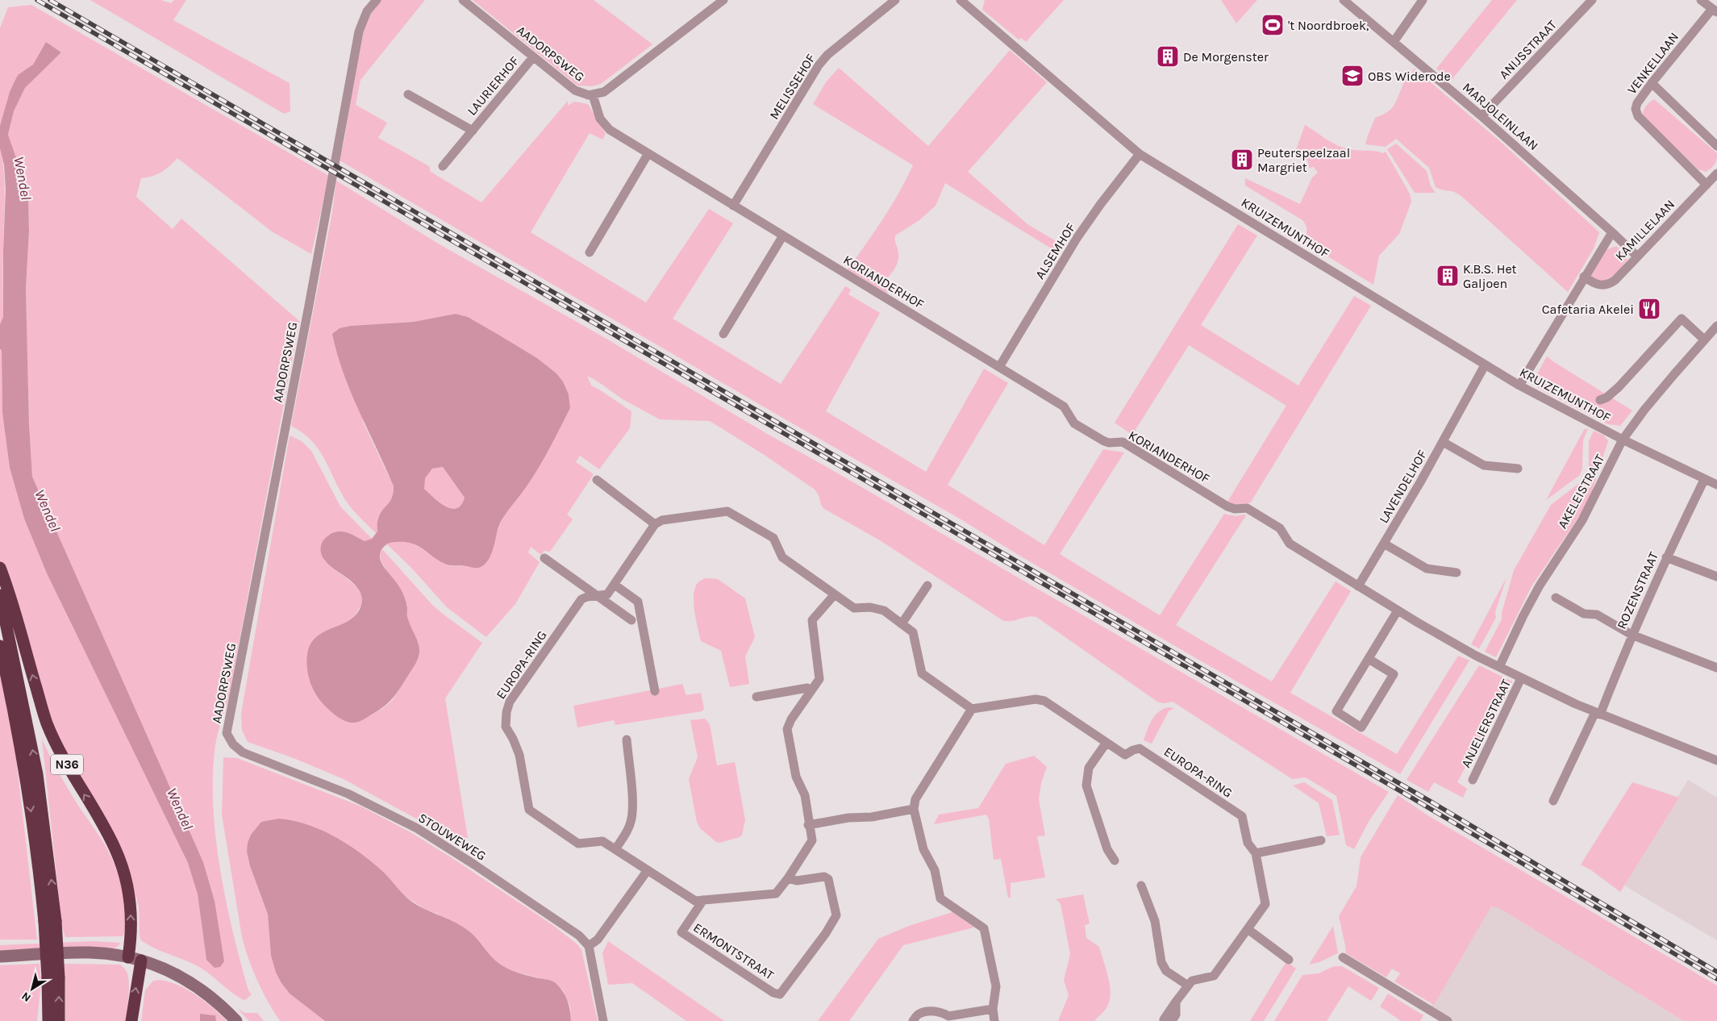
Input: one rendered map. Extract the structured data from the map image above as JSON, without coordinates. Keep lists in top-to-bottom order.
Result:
{
  "streets": {
    "highway": ["N36"],
    "street": [
      "ANIJSSTRAAT",
      "AADORPSWEG",
      "VENKELLAAN",
      "LAURIERHOF",
      "MELISSEHOF",
      "MARJOLEINLAAN",
      "KRUIZEMUNTHOF",
      "KAMILLELAAN",
      "ALSEMHOF",
      "KORIANDERHOF",
      "LAVENDELHOF",
      "AKELEISTRAAT",
      "ROZENSTRAAT",
      "EUROPA-RING",
      "ANJELIERSTRAAT",
      "STOUWEWEG",
      "ERMONTSTRAAT"
    ]
  },
  "crossings": [
    ["ANIJSSTRAAT", "MARJOLEINLAAN"],
    ["AADORPSWEG", "LAURIERHOF"],
    ["AADORPSWEG", "KORIANDERHOF"],
    ["AADORPSWEG", "STOUWEWEG"],
    ["VENKELLAAN", "KAMILLELAAN"],
    ["MELISSEHOF", "KORIANDERHOF"],
    ["MARJOLEINLAAN", "KAMILLELAAN"],
    ["KRUIZEMUNTHOF", "KAMILLELAAN"],
    ["KRUIZEMUNTHOF", "ALSEMHOF"],
    ["KRUIZEMUNTHOF", "LAVENDELHOF"],
    ["KRUIZEMUNTHOF", "AKELEISTRAAT"],
    ["KRUIZEMUNTHOF", "ROZENSTRAAT"],
    ["ALSEMHOF", "KORIANDERHOF"],
    ["KORIANDERHOF", "LAVENDELHOF"],
    ["KORIANDERHOF", "ANJELIERSTRAAT"],
    ["AKELEISTRAAT", "ANJELIERSTRAAT"],
    ["ROZENSTRAAT", "ANJELIERSTRAAT"],
    ["EUROPA-RING", "ERMONTSTRAAT"]
  ],
  "water": ["Wendel"],
  "places": {
    "sports": ["'t Noordbroek,"],
    "building": ["De Morgenster", "Peuterspeelzaal Margriet", "K.B.S. Het Galjoen"],
    "school or university": ["OBS Widerode"],
    "restaurant": ["Cafetaria Akelei"]
  },
  "north": "bottom left"
}
